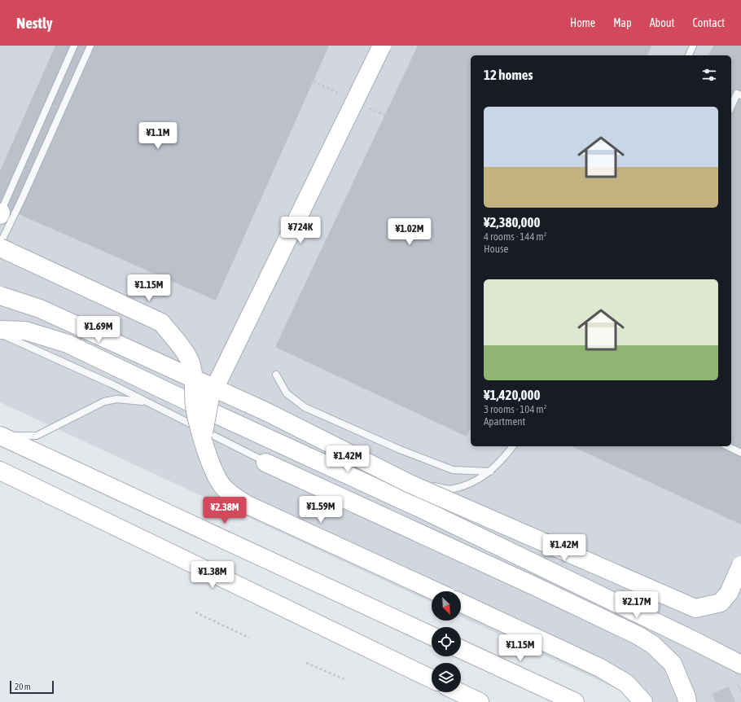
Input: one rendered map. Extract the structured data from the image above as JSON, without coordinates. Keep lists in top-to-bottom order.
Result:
{
  "scale_bar": "20 m",
  "north": "bottom right",
  "page": {
    "header": "Nestly",
    "nav": [
      "Home",
      "Map",
      "About",
      "Contact"
    ],
    "heading": "12 homes",
    "list": [
      {
        "name": "¥2,380,000",
        "note": "4 rooms · 144 m² · House"
      },
      {
        "name": "¥1,420,000",
        "note": "3 rooms · 104 m² · Apartment"
      }
    ],
    "price": [
      "¥1.1M",
      "¥724K",
      "¥1.02M",
      "¥1.15M",
      "¥1.69M",
      "¥1.42M",
      "¥1.59M",
      "¥2.38M",
      "¥1.42M",
      "¥1.38M",
      "¥2.17M",
      "¥1.15M"
    ],
    "scale": "20 m"
  }
}
